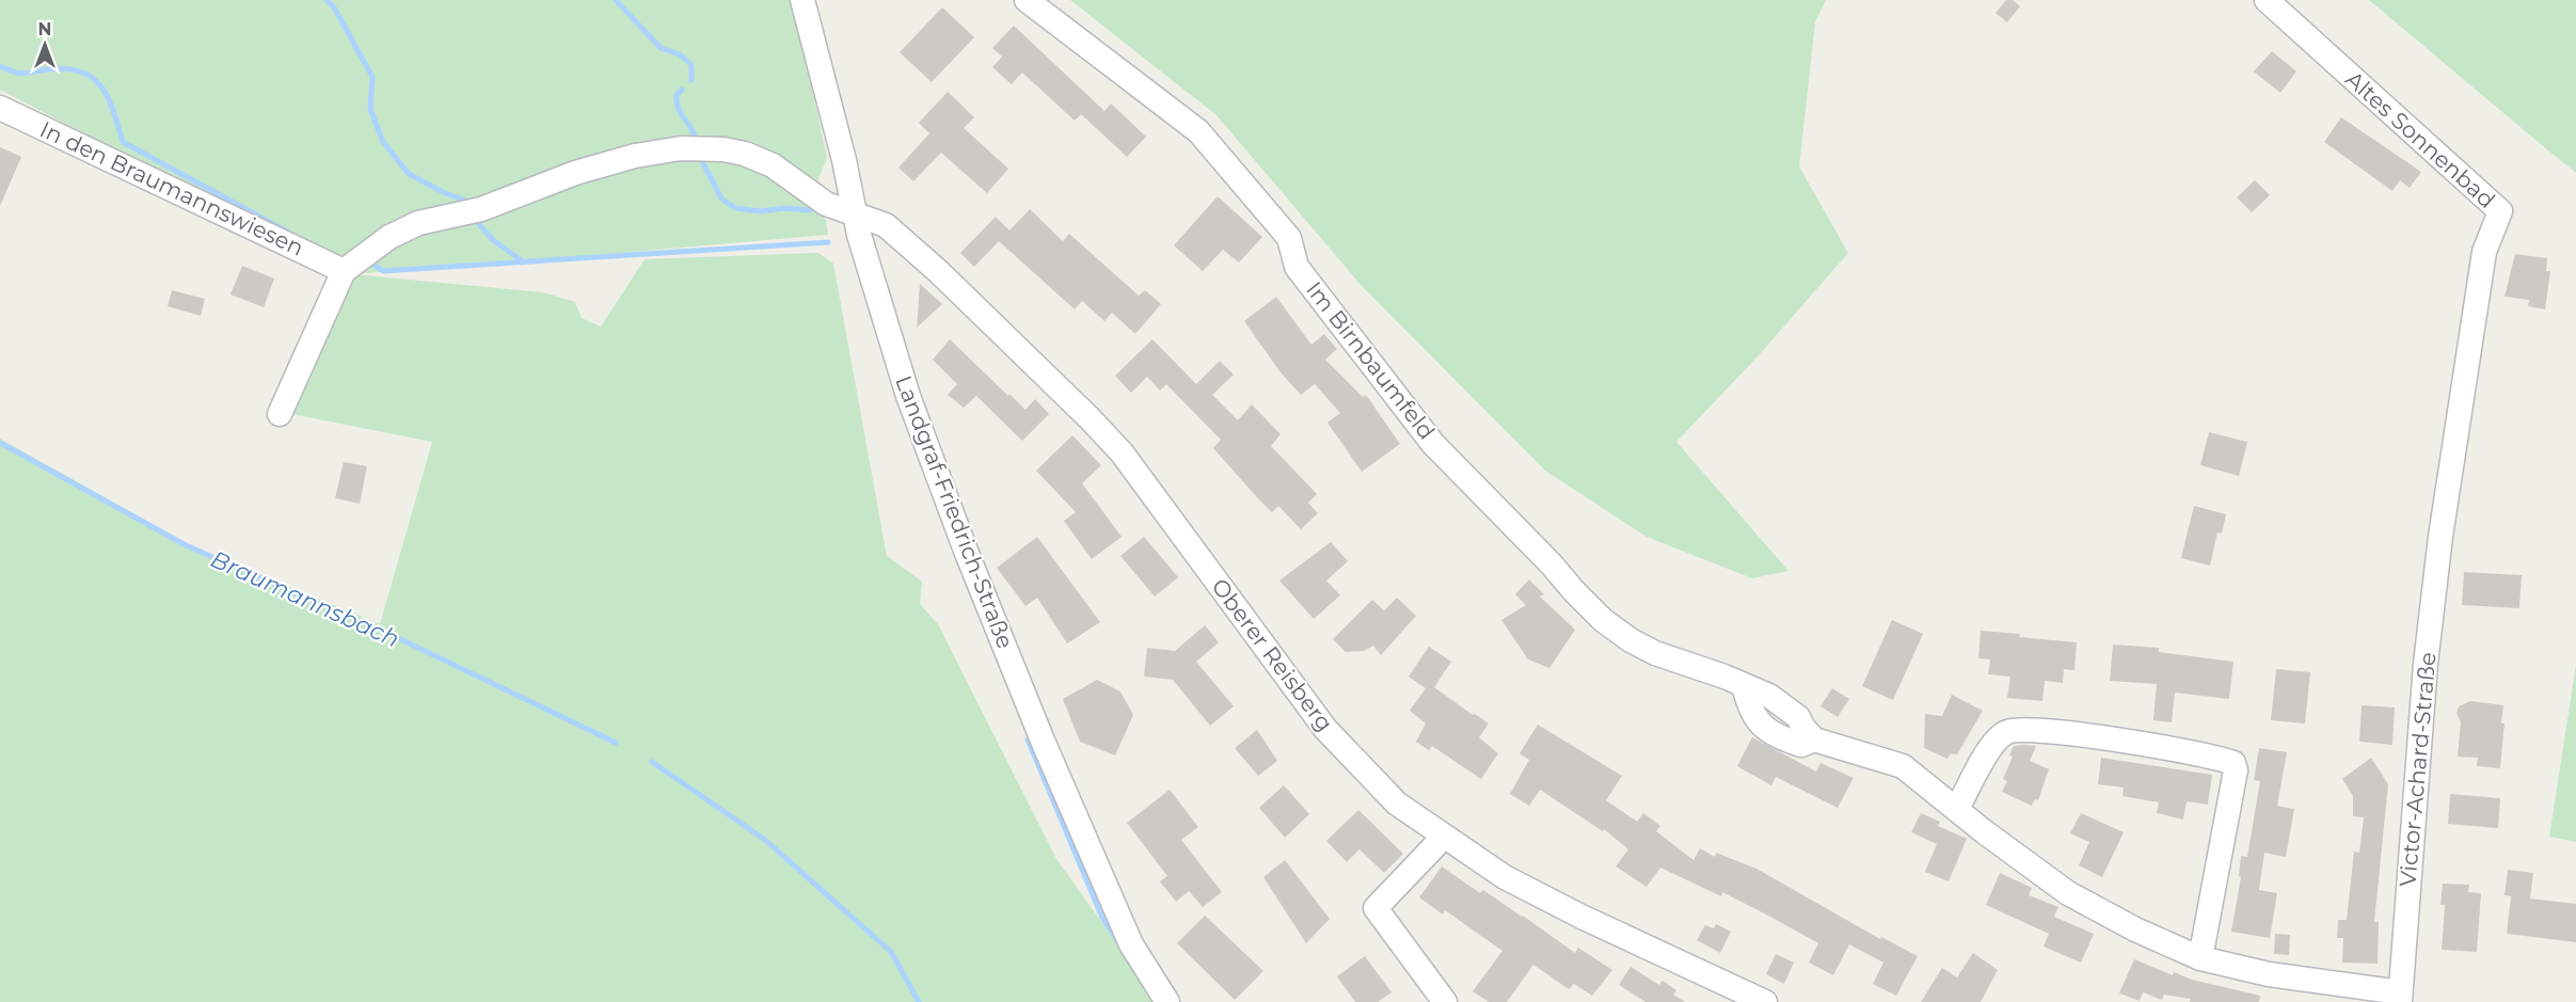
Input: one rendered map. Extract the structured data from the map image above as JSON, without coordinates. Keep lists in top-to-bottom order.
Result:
{
  "streets": {
    "street": [
      "Altes Sonnenbad",
      "In den Braumannswiesen",
      "Im Birnbaumfeld",
      "Landgraf-Friedrich-Straße",
      "Oberer Reisberg",
      "Victor-Achard-Straße"
    ]
  },
  "crossings": [
    ["Altes Sonnenbad", "Victor-Achard-Straße"],
    ["Im Birnbaumfeld", "Victor-Achard-Straße"],
    ["Landgraf-Friedrich-Straße", "Oberer Reisberg"]
  ],
  "water": ["Braumannsbach"],
  "north": "top"
}
